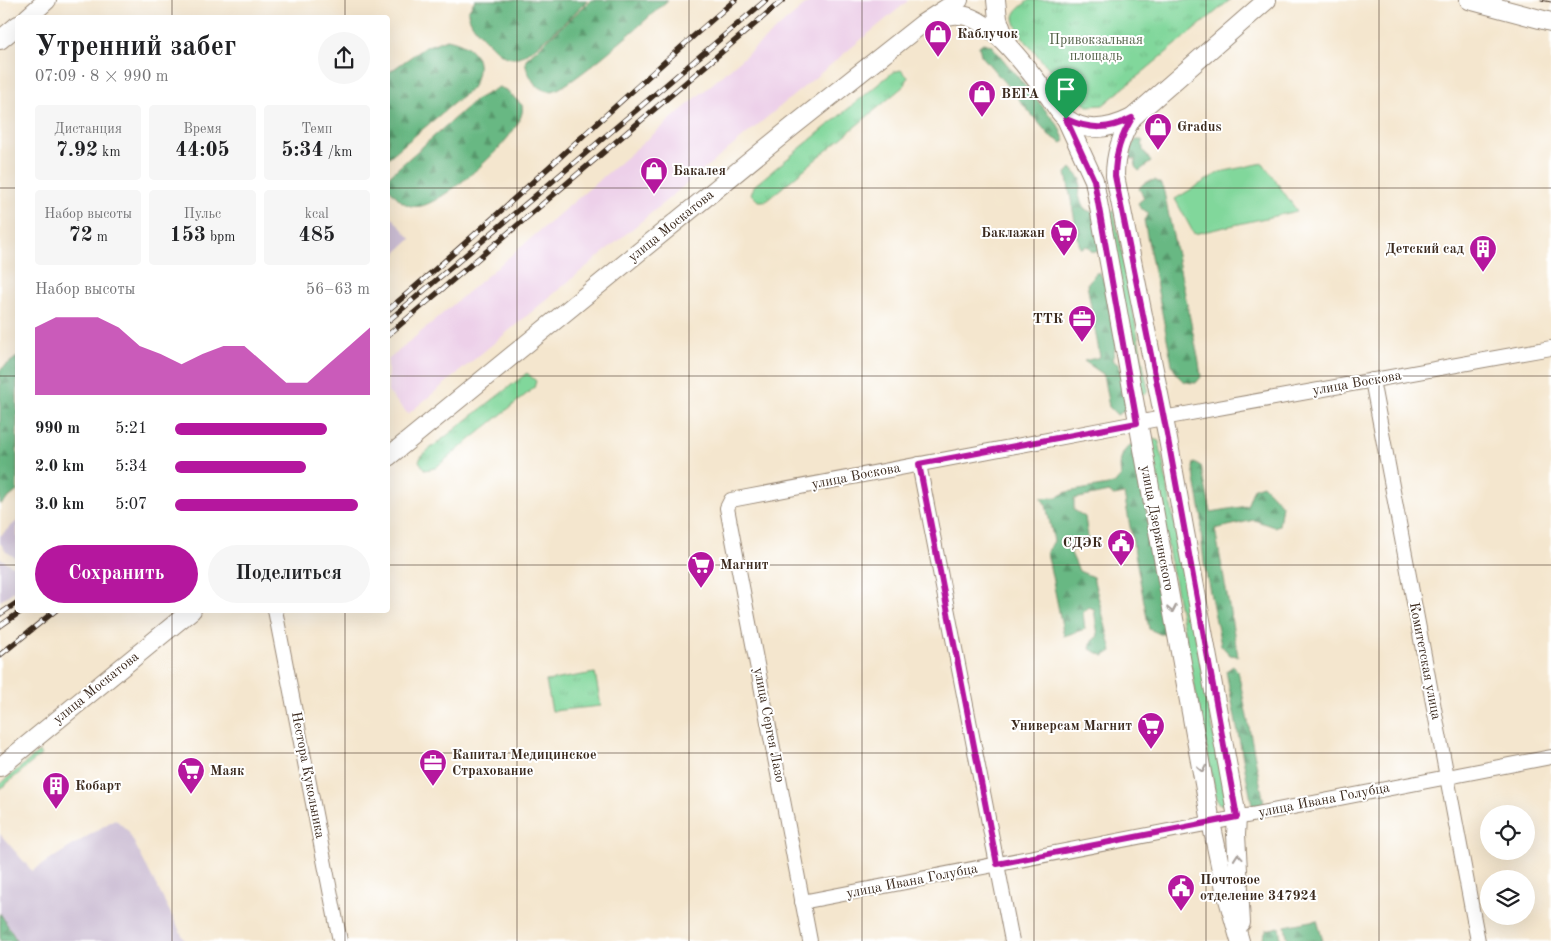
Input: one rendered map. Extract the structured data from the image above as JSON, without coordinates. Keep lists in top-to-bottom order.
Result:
{
  "streets": {
    "main road": ["улица Москатова", "улица Дзержинского"],
    "street": [
      "улица Воскова",
      "Комитетская улица",
      "улица Сергея Лазо",
      "Нестора Кукольника",
      "улица Ивана Голубца"
    ]
  },
  "crossings": [
    ["улица Воскова", "улица Дзержинского"],
    ["улица Воскова", "Комитетская улица"],
    ["улица Воскова", "улица Сергея Лазо"],
    ["улица Дзержинского", "улица Ивана Голубца"],
    ["Комитетская улица", "улица Ивана Голубца"],
    ["улица Сергея Лазо", "улица Ивана Голубца"]
  ],
  "parks": ["Привокзальная площадь"],
  "places": {
    "shop": [
      "Каблучок",
      "ВЕГА",
      "Gradus",
      "Бакалея"
    ],
    "supermarket": [
      "Баклажан",
      "Магнит",
      "Универсам Магнит",
      "Маяк"
    ],
    "building": ["Детский сад", "Кобарт"],
    "office": ["ТТК", "Капитал Медицинское Страхование"],
    "public building": ["СДЭК", "Почтовое отделение 347924"]
  },
  "page": {
    "heading": ["Утренний забег", "07:09 · 8 × 990 m"],
    "stats": [
      ["Дистанция", "7.92 km"],
      ["Время", "44:05"],
      ["Темп", "5:34 /km"],
      ["Набор высоты", "72 m"],
      ["Пульс", "153 bpm"],
      ["kcal", "485"]
    ],
    "chart": ["Набор высоты", "56–63 m"],
    "list": [
      {
        "name": "990 m",
        "note": "5:21"
      },
      {
        "name": "2.0 km",
        "note": "5:34"
      },
      {
        "name": "3.0 km",
        "note": "5:07"
      }
    ],
    "buttons": ["Сохранить", "Поделиться"]
  }
}
